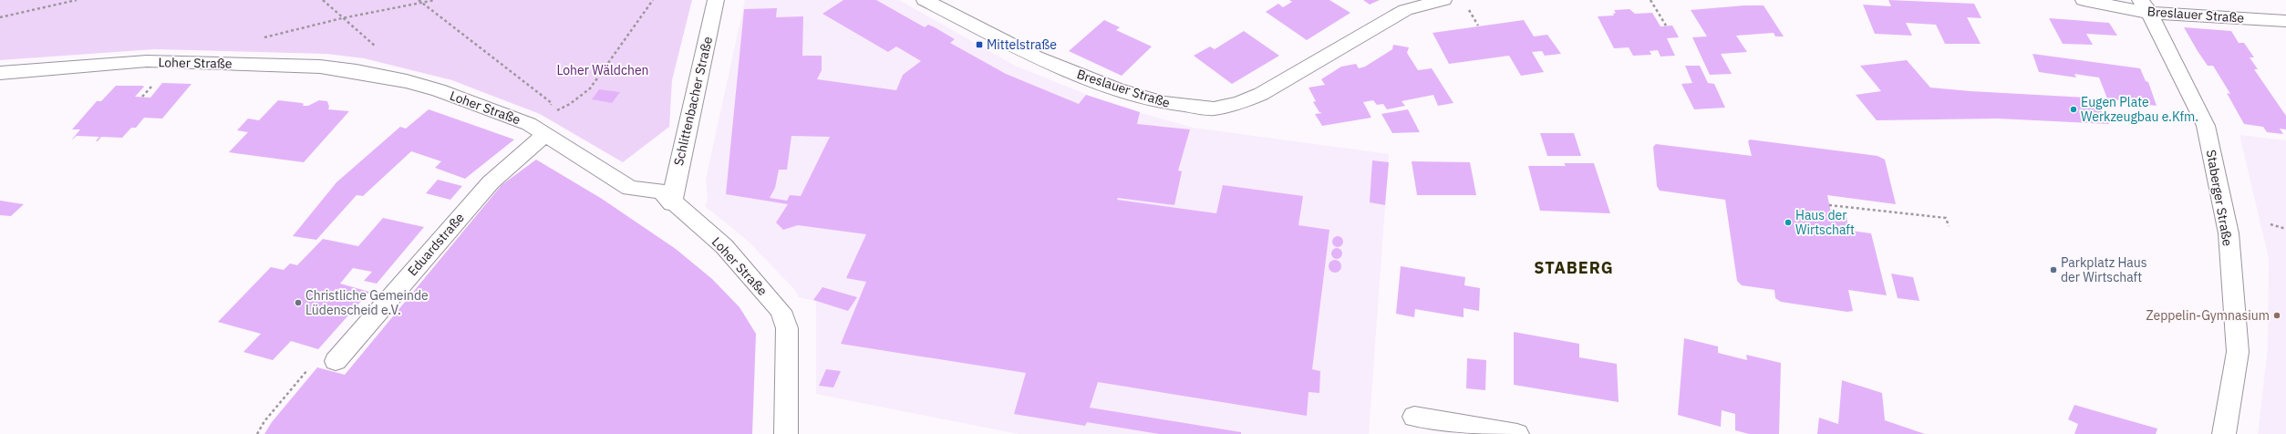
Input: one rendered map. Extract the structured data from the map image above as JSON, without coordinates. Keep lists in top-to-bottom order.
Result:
{
  "streets": {
    "street": [
      "Breslauer Straße",
      "Loher Straße",
      "Schlittenbacher Straße",
      "Staberger Straße",
      "Eduardstraße"
    ]
  },
  "crossings": [
    ["Breslauer Straße", "Staberger Straße"],
    ["Loher Straße", "Schlittenbacher Straße"],
    ["Loher Straße", "Eduardstraße"]
  ],
  "districts": ["STABERG"],
  "parks": ["Loher Wäldchen"],
  "places": {
    "transit": ["Mittelstraße"],
    "other": [
      "Eugen Plate Werkzeugbau e.Kfm.",
      "Haus der Wirtschaft",
      "Parkplatz Haus der Wirtschaft",
      "Christliche Gemeinde Lüdenscheid e.V.",
      "Zeppelin-Gymnasium"
    ]
  }
}
